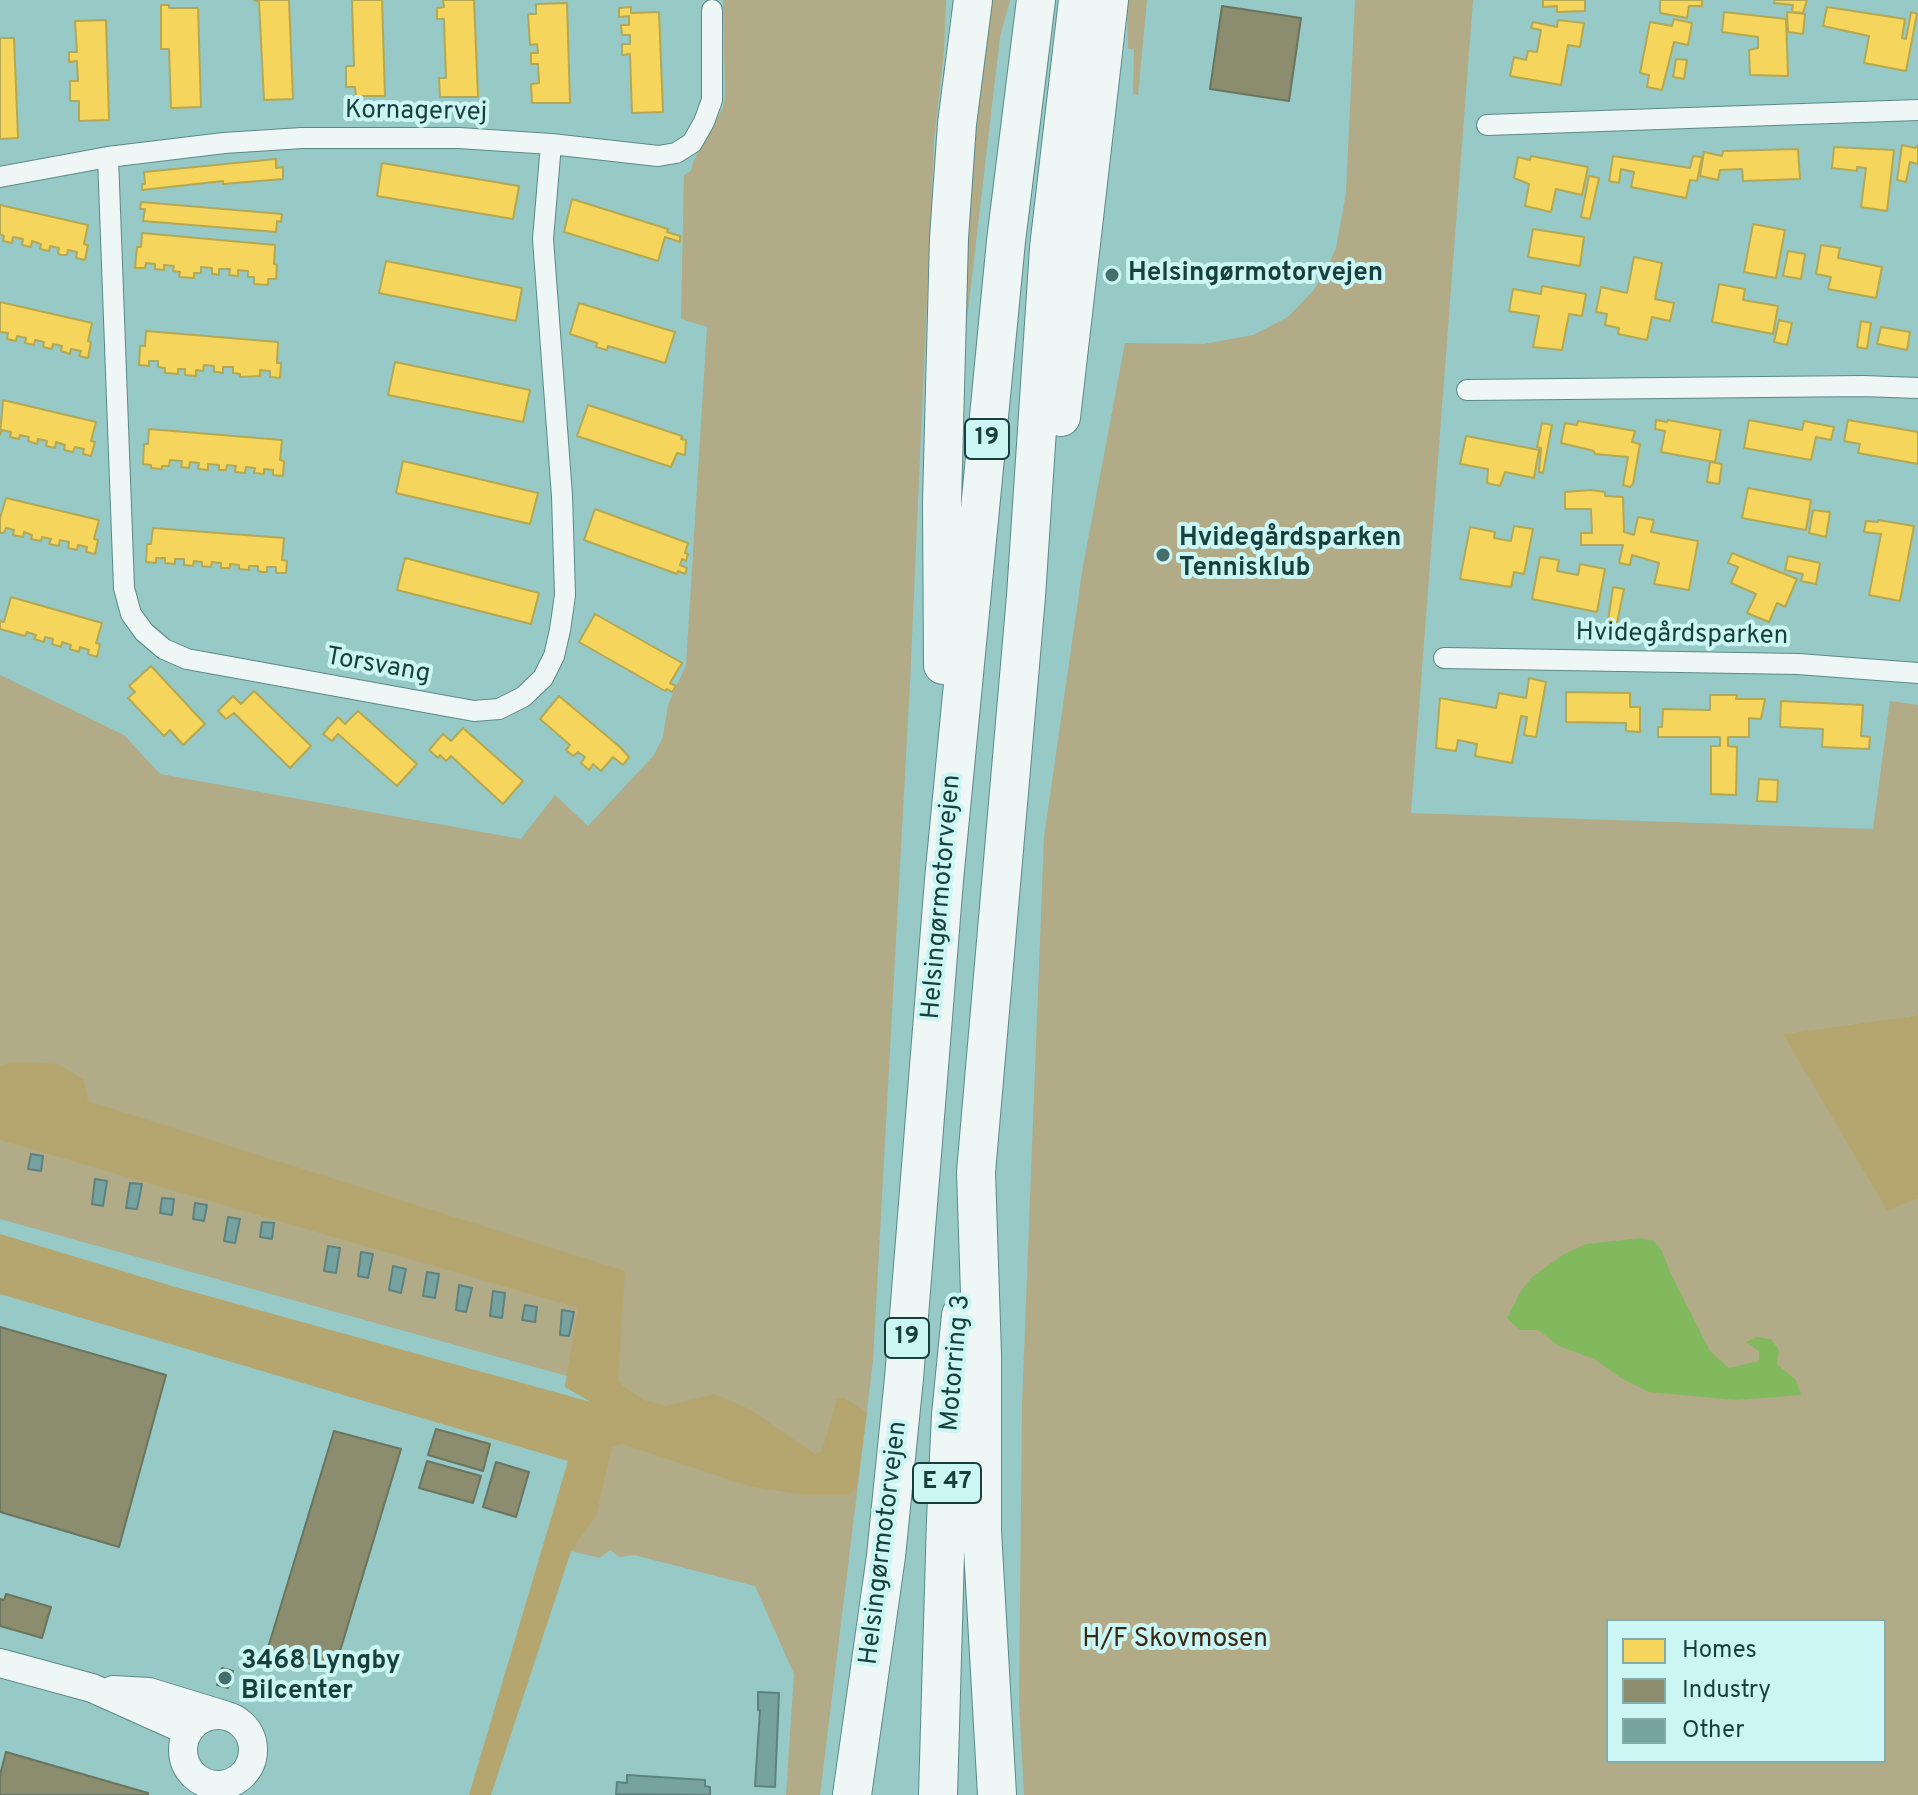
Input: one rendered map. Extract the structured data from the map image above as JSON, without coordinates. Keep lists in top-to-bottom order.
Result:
{
  "streets": {
    "highway": [
      "19",
      "Helsingørmotorvejen",
      "Motorring 3",
      "E 47"
    ],
    "street": ["Kornagervej", "Hvidegårdsparken", "Torsvang"]
  },
  "crossings": [
    ["Kornagervej", "Torsvang"],
    ["19", "Motorring 3"]
  ],
  "parks": ["H/F Skovmosen"],
  "places": ["Helsingørmotorvejen", "Hvidegårdsparken Tennisklub", "3468 Lyngby Bilcenter"],
  "legend": ["Homes", "Industry", "Other"]
}
